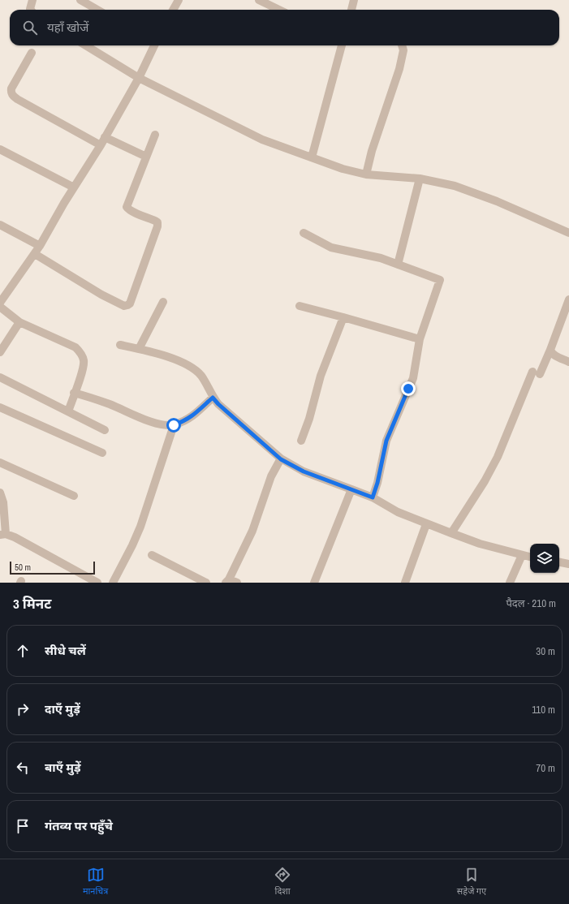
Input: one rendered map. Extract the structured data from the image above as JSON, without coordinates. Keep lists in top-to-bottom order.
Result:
{
  "scale_bar": "50 m",
  "page": {
    "search": "यहाँ खोजें",
    "scale": "50 m",
    "heading": ["3 मिनट", "पैदल · 210 m"],
    "list": [
      ["सीधे चलें", "30 m"],
      ["दाएँ मुड़ें", "110 m"],
      ["बाएँ मुड़ें", "70 m"],
      "गंतव्य पर पहुँचे"
    ],
    "nav": ["मानचित्र", "दिशा", "सहेजे गए"]
  }
}
